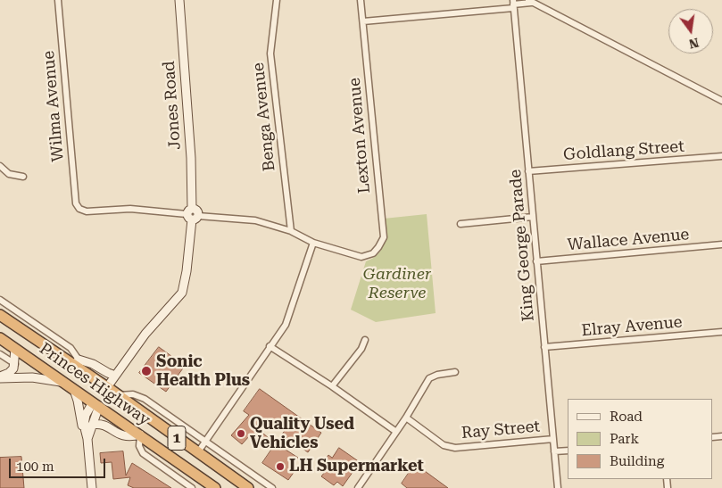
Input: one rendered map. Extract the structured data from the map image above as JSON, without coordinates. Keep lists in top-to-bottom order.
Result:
{
  "streets": {
    "highway": ["Princes Highway", "1"],
    "main road": ["Jones Road"],
    "street": [
      "Wilma Avenue",
      "Benga Avenue",
      "Lexton Avenue",
      "Goldlang Street",
      "Wallace Avenue",
      "King George Parade",
      "Elray Avenue",
      "Ray Street"
    ]
  },
  "crossings": [
    ["Jones Road", "Wilma Avenue"],
    ["Jones Road", "Princes Highway"],
    ["Goldlang Street", "King George Parade"],
    ["Wallace Avenue", "King George Parade"],
    ["King George Parade", "Elray Avenue"],
    ["King George Parade", "Ray Street"]
  ],
  "parks": ["Gardiner Reserve"],
  "places": ["Sonic Health Plus", "Quality Used Vehicles", "LH Supermarket"],
  "legend": ["Road", "Park", "Building"],
  "scale_bar": "100 m",
  "north": "bottom"
}
